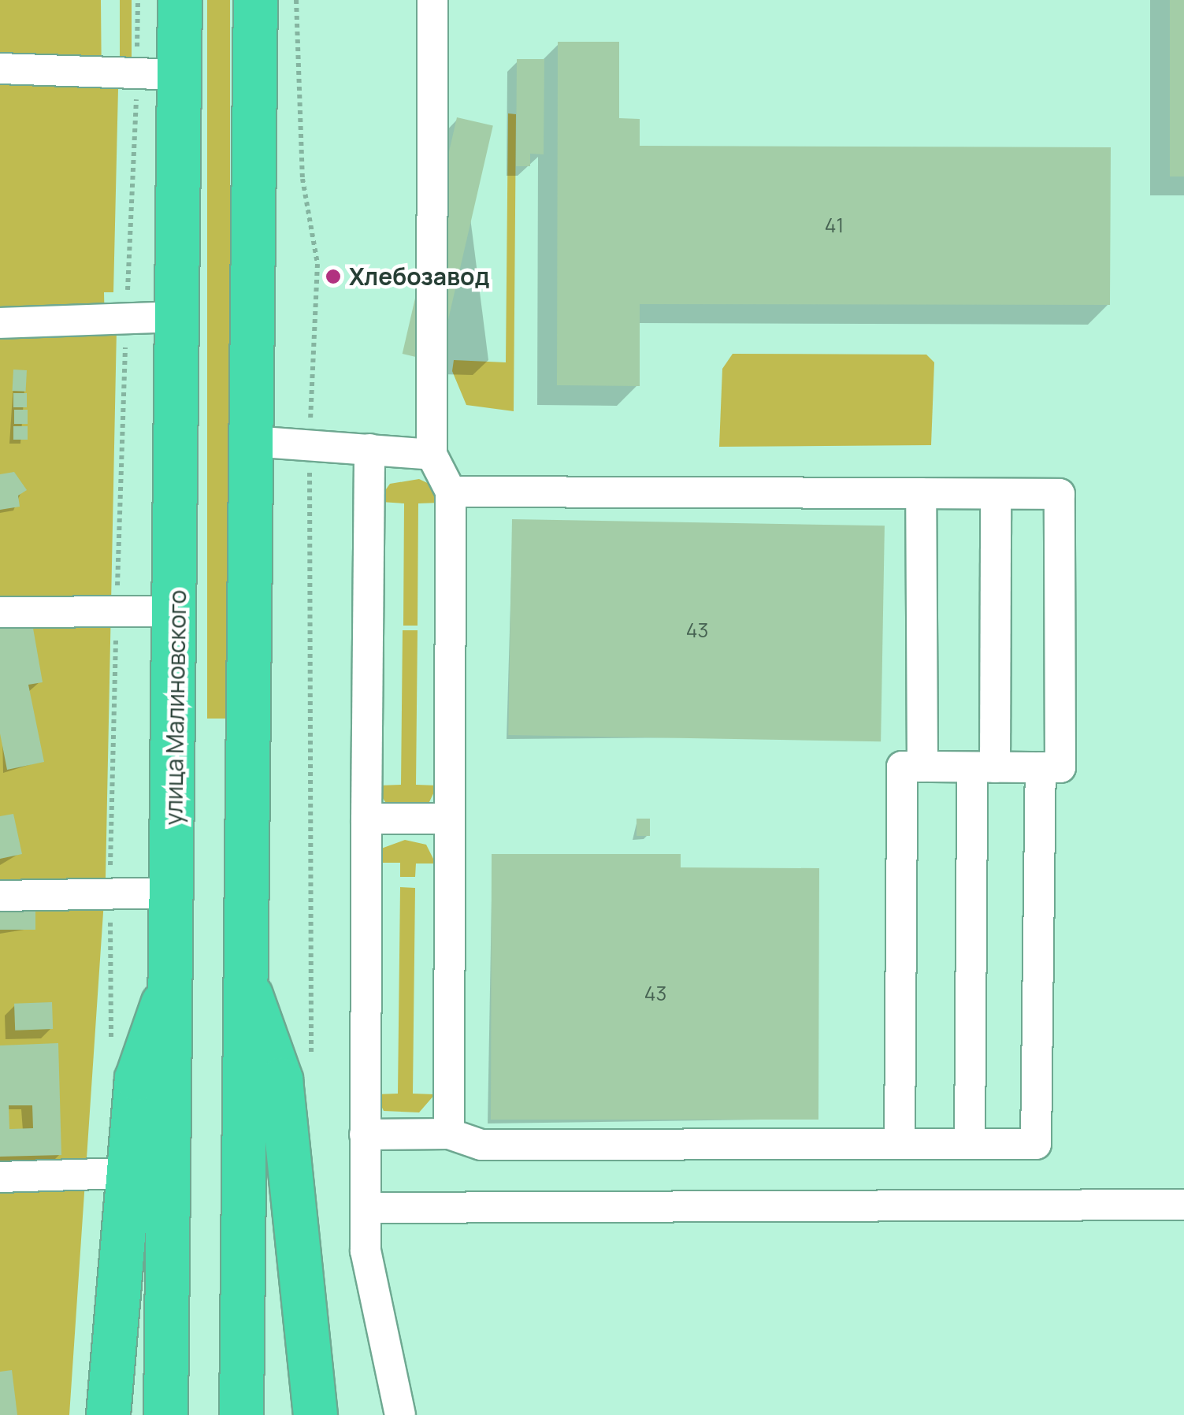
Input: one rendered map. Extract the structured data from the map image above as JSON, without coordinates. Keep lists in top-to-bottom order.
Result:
{
  "streets": {
    "highway": ["улица Малиновского"]
  },
  "places": ["Хлебозавод"],
  "house_numbers": ["41", "43", "43"]
}
